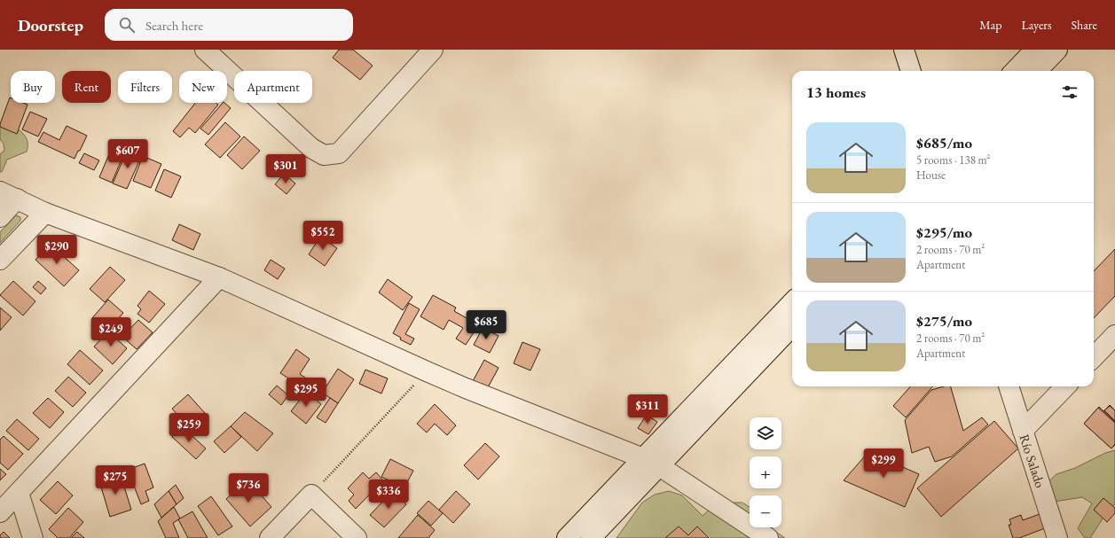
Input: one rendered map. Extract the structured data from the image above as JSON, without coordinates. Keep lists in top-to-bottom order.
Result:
{
  "streets": {
    "street": ["Río Salado"]
  },
  "page": {
    "header": "Doorstep",
    "search": "Search here",
    "nav": ["Map", "Layers", "Share"],
    "chip": [
      "Buy",
      "Rent",
      "Filters",
      "New",
      "Apartment"
    ],
    "heading": "13 homes",
    "list": [
      {
        "name": "$685/mo",
        "note": "5 rooms · 138 m² · House"
      },
      {
        "name": "$295/mo",
        "note": "2 rooms · 70 m² · Apartment"
      },
      {
        "name": "$275/mo",
        "note": "2 rooms · 70 m² · Apartment"
      }
    ],
    "price": [
      "$607",
      "$301",
      "$552",
      "$290",
      "$685",
      "$249",
      "$295",
      "$311",
      "$259",
      "$299",
      "$275",
      "$736",
      "$336"
    ],
    "map_buttons": ["+", "−"]
  }
}
